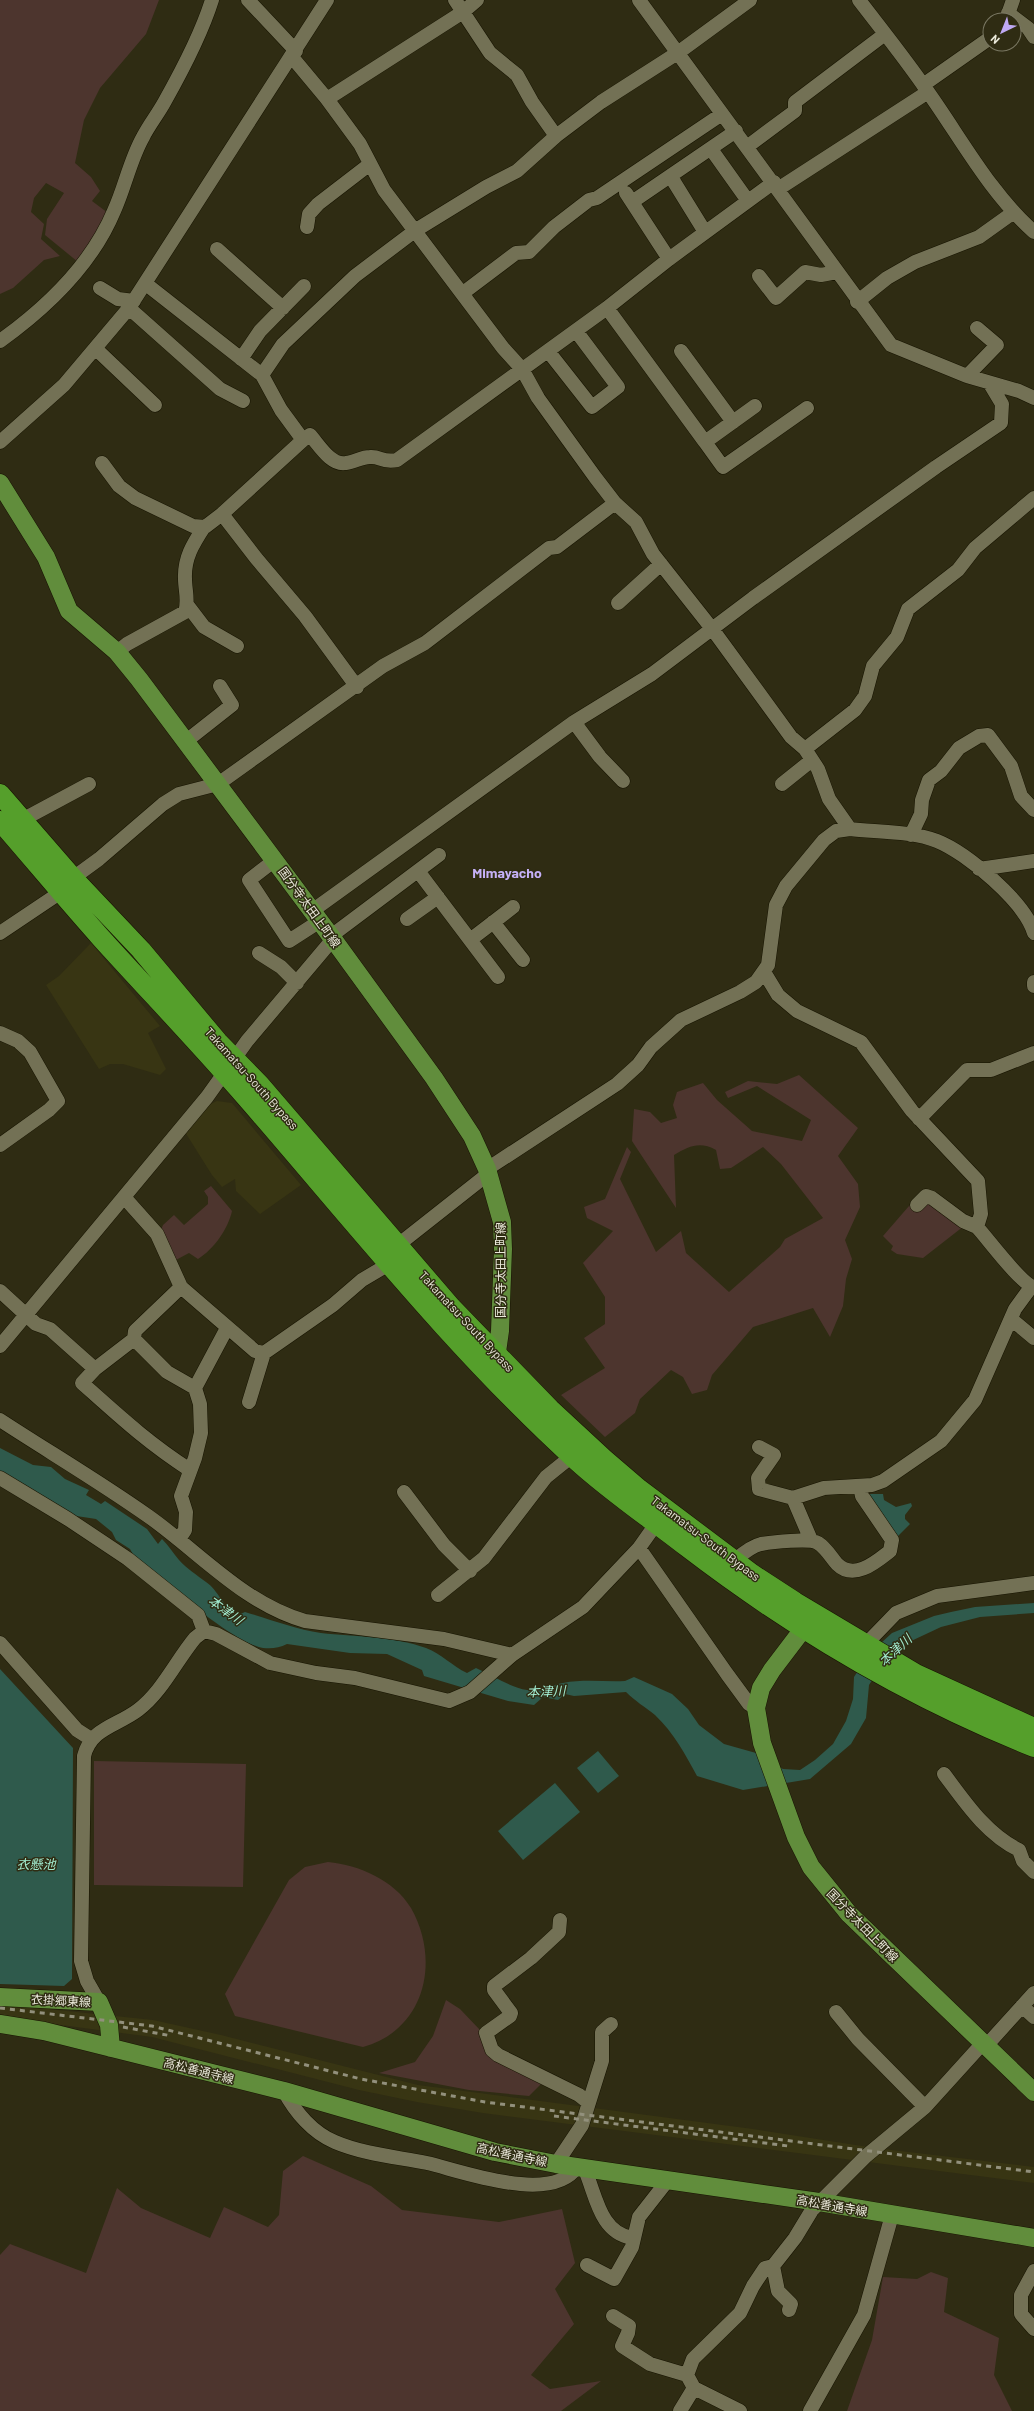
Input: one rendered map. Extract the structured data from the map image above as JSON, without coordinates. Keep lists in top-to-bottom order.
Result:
{
  "streets": {
    "highway": ["Takamatsu-South Bypass"],
    "main road": ["国分寺太田上町線", "衣掛郷東線", "高松善通寺線"]
  },
  "crossings": [
    ["国分寺太田上町線", "Takamatsu-South Bypass"],
    ["衣掛郷東線", "高松善通寺線"]
  ],
  "districts": ["Mimayacho"],
  "water": ["本津川", "衣懸池"],
  "north": "bottom left"
}
